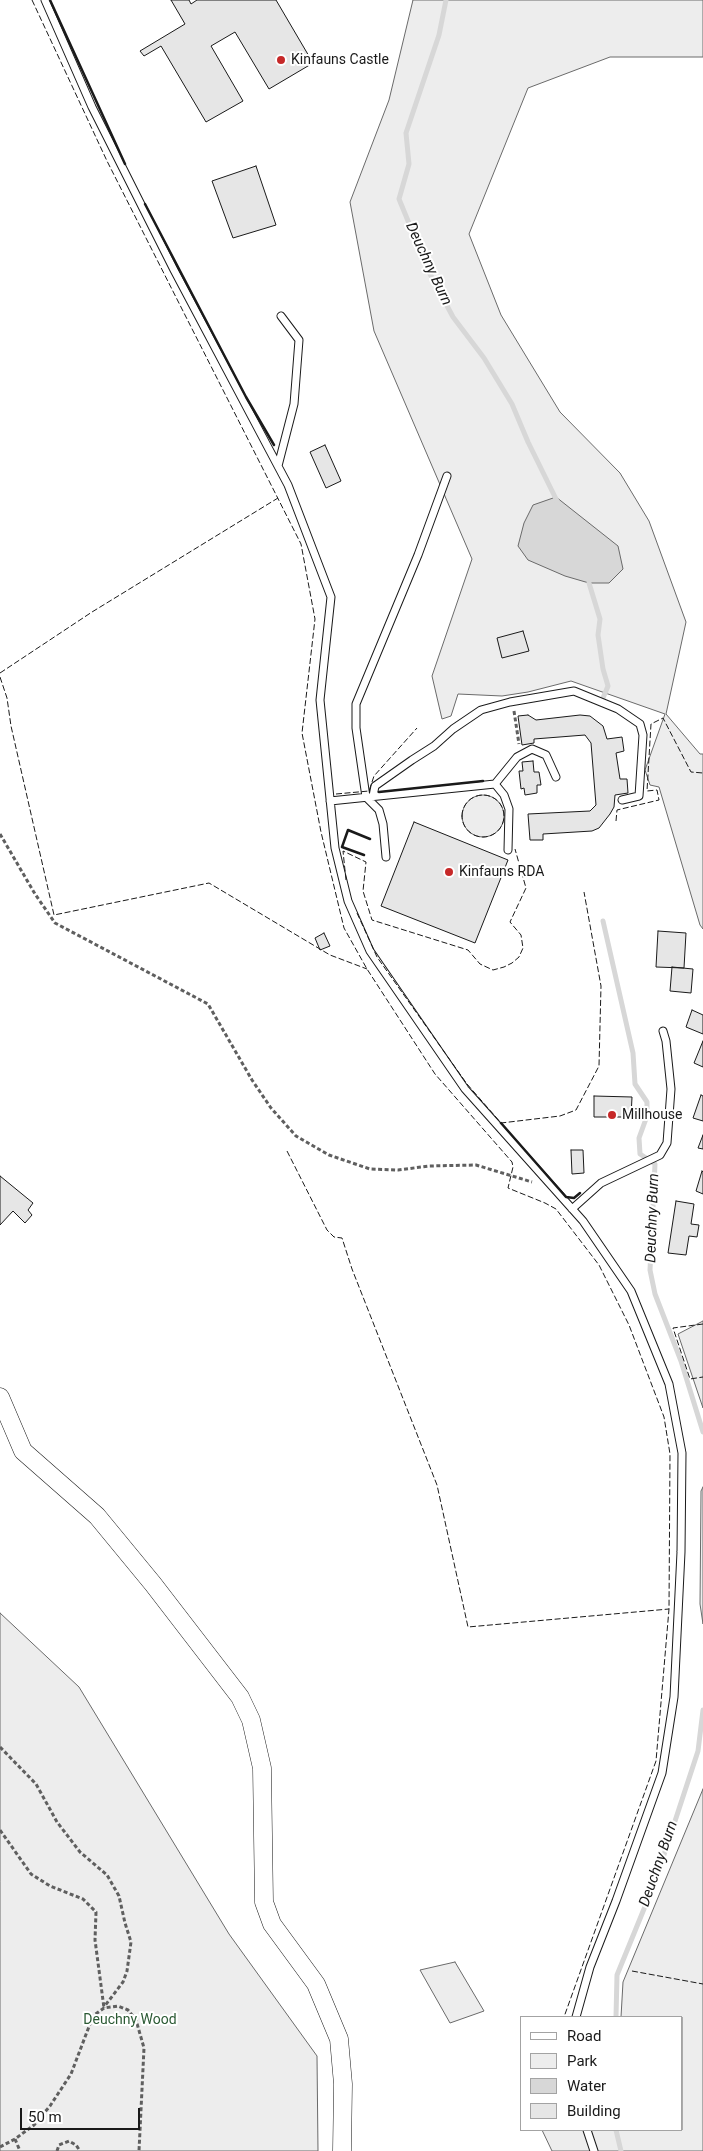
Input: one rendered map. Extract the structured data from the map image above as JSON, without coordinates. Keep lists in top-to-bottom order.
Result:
{
  "water": ["Deuchny Burn"],
  "parks": ["Deuchny Wood"],
  "places": ["Kinfauns Castle", "Kinfauns RDA", "Millhouse"],
  "legend": [
    "Road",
    "Park",
    "Water",
    "Building"
  ],
  "scale_bar": "50 m"
}
